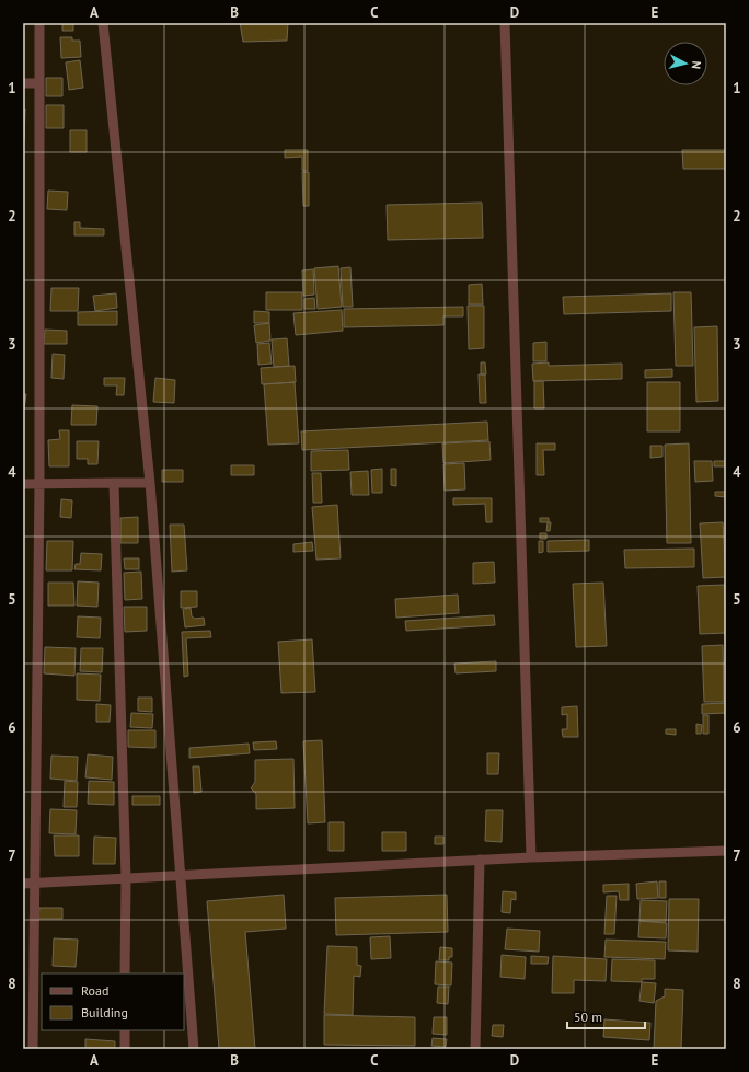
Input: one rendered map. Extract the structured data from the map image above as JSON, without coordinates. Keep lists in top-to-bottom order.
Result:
{
  "legend": ["Road", "Building"],
  "scale_bar": "50 m",
  "north": "right",
  "grid": {
    "columns": [
      "A",
      "B",
      "C",
      "D",
      "E"
    ],
    "rows": [
      "1",
      "2",
      "3",
      "4",
      "5",
      "6",
      "7",
      "8"
    ]
  }
}
